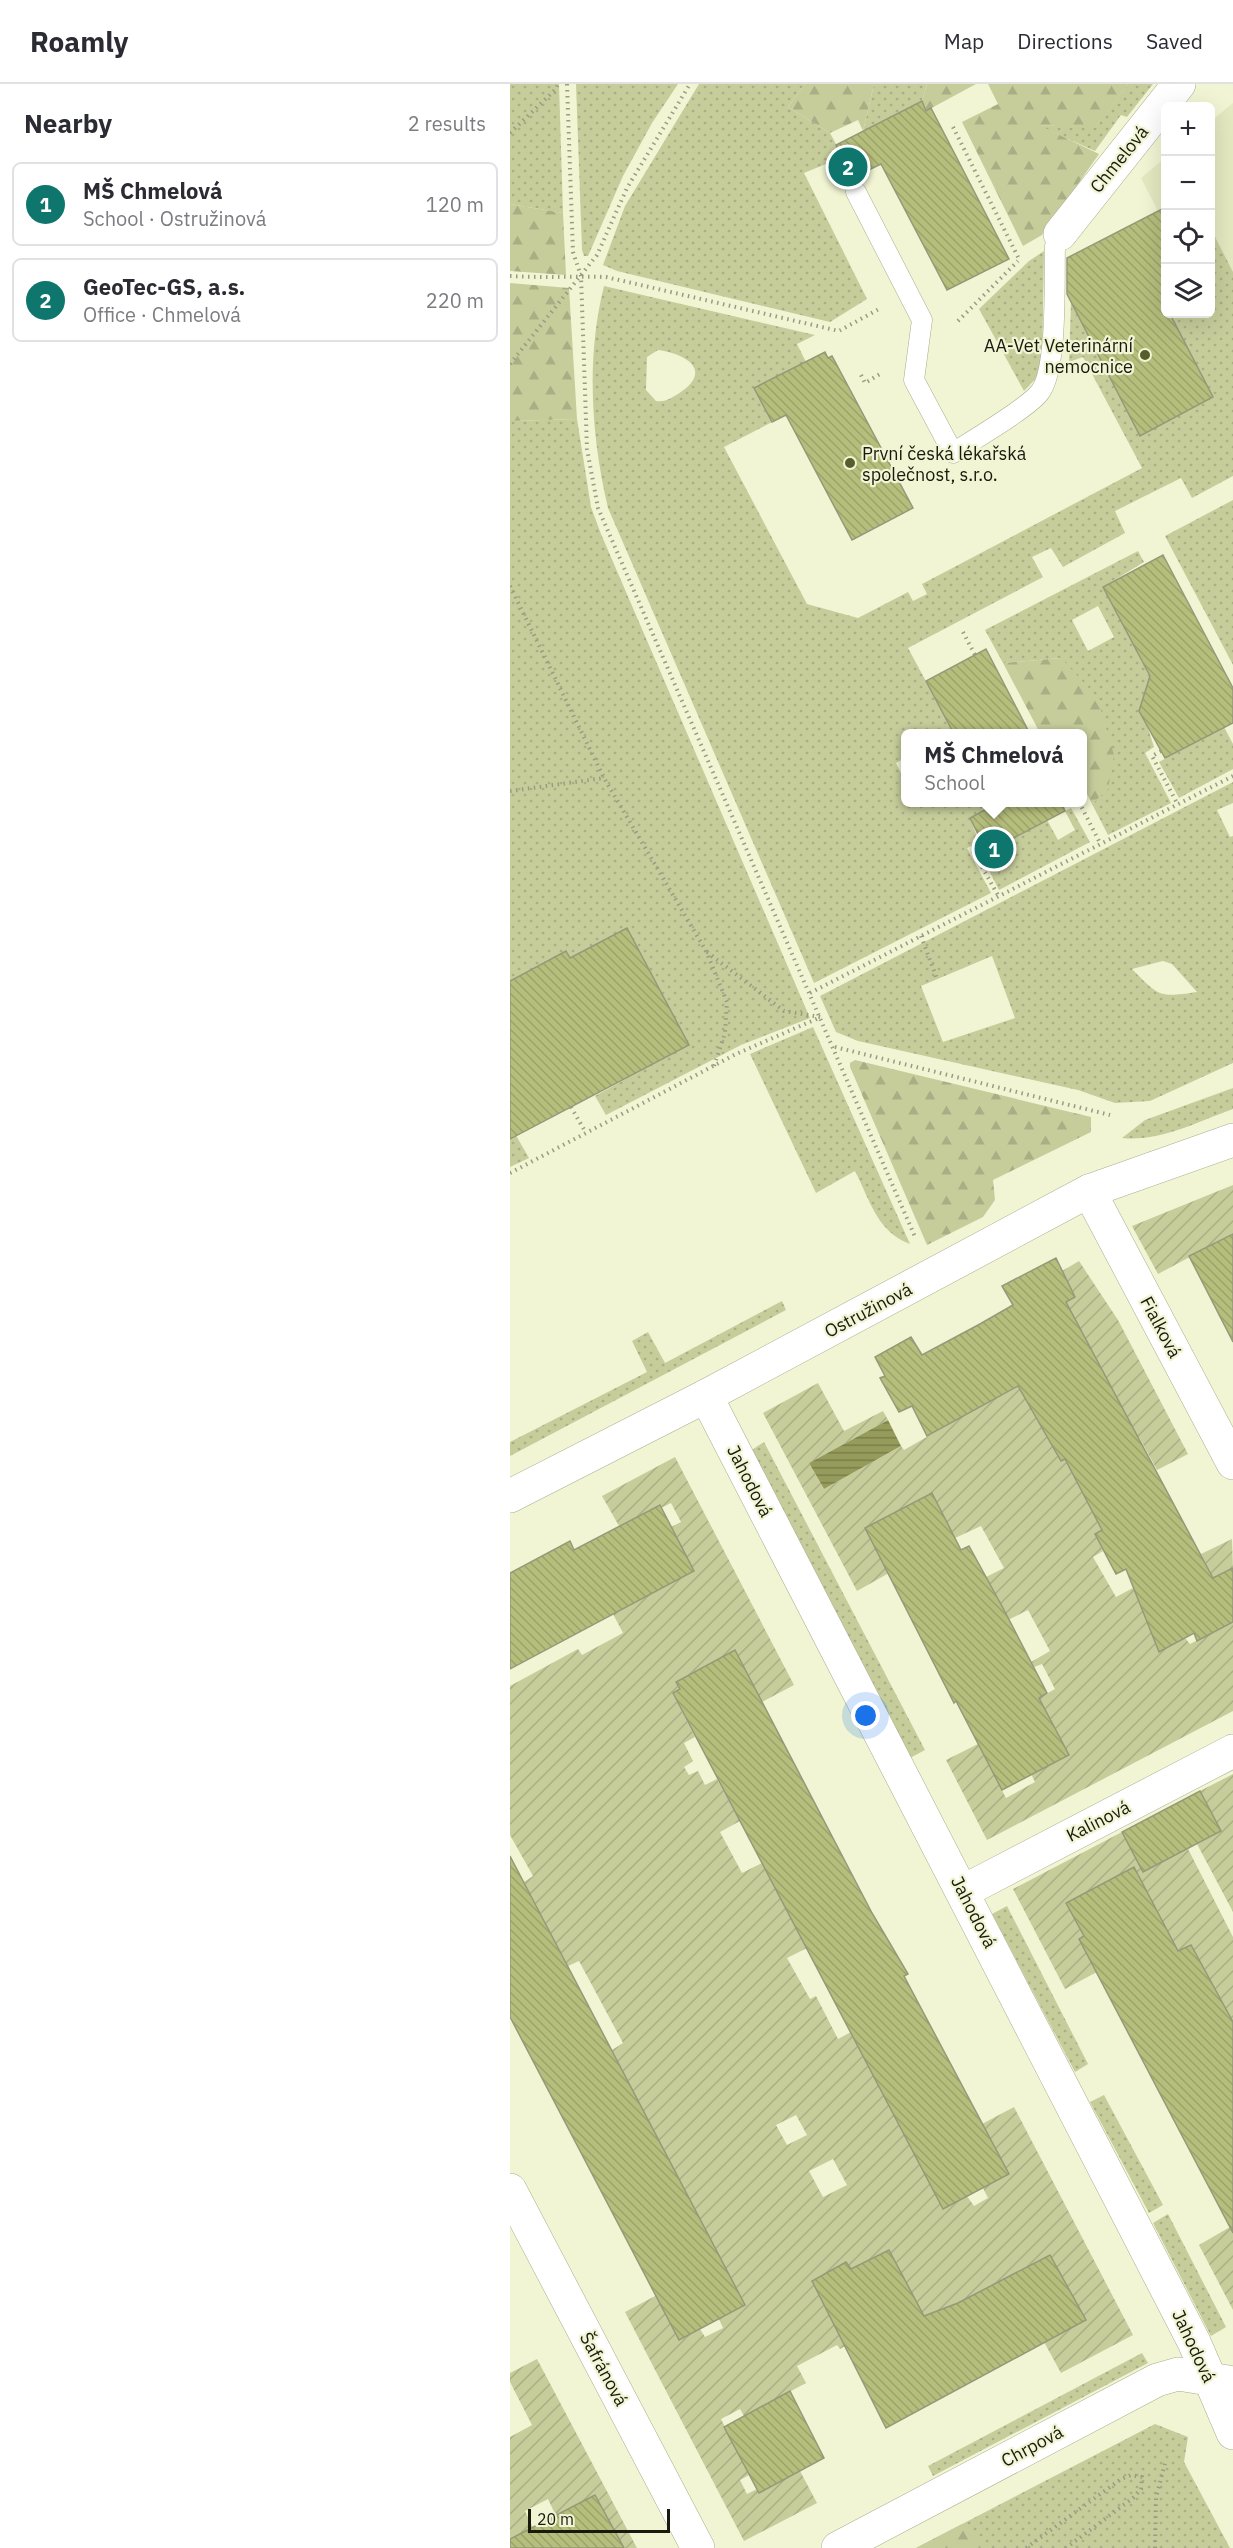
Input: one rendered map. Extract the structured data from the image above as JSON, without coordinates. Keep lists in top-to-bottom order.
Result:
{
  "streets": {
    "street": [
      "Chmelová",
      "Ostružinová",
      "Fialková",
      "Jahodová",
      "Kalinová",
      "Šafránová",
      "Chrpová"
    ]
  },
  "crossings": [
    ["Ostružinová", "Fialková"],
    ["Ostružinová", "Jahodová"],
    ["Jahodová", "Kalinová"],
    ["Jahodová", "Chrpová"]
  ],
  "places": ["AA-Vet Veterinární nemocnice", "První česká lékařská společnost, s.r.o."],
  "scale_bar": "20 m",
  "page": {
    "header": "Roamly",
    "nav": ["Map", "Directions", "Saved"],
    "heading": ["Nearby", "2 results"],
    "map_buttons": ["+", "−"],
    "pins": ["2", "1"],
    "list": [
      {
        "mark": "1",
        "name": "MŠ Chmelová",
        "note": "School · Ostružinová",
        "value": "120 m"
      },
      {
        "mark": "2",
        "name": "GeoTec-GS, a.s.",
        "note": "Office · Chmelová",
        "value": "220 m"
      }
    ],
    "popup": ["MŠ Chmelová", "School"],
    "scale": "20 m"
  }
}
